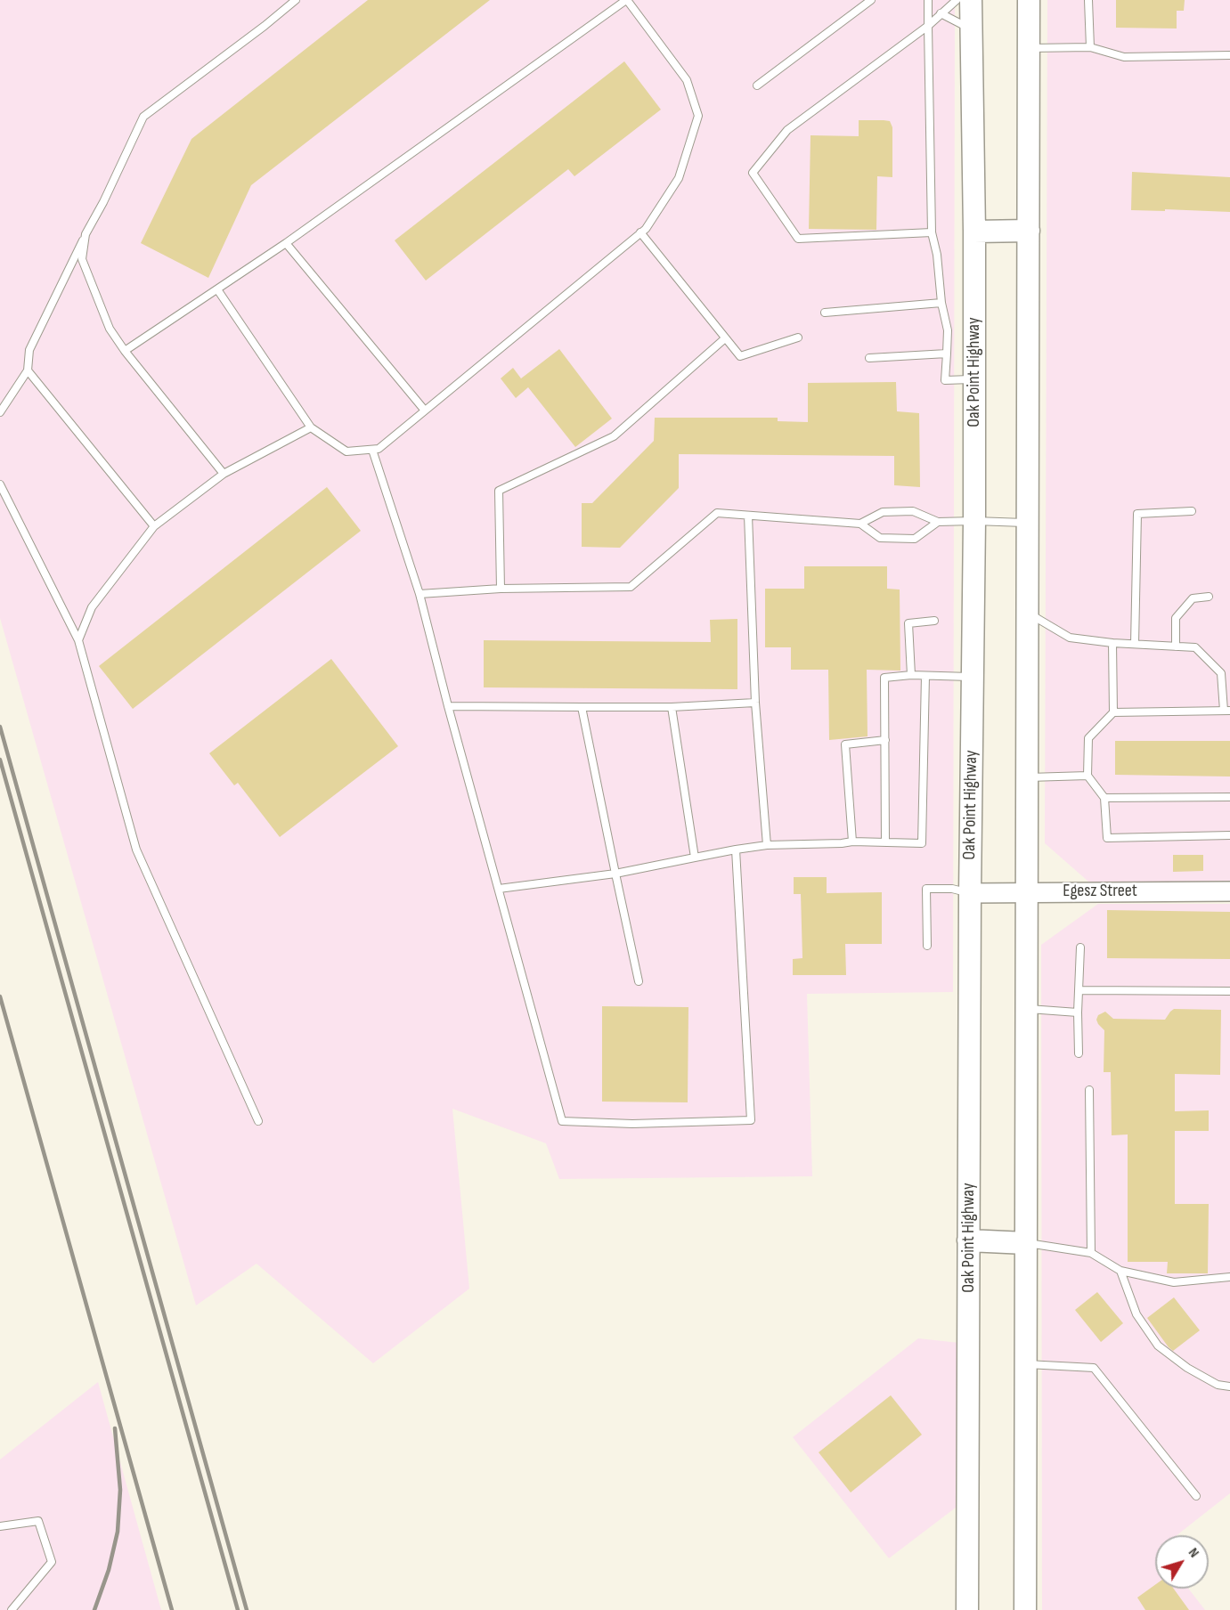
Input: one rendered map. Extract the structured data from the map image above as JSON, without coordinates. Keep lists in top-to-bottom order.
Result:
{
  "streets": {
    "main road": ["Oak Point Highway"],
    "street": ["Egesz Street"]
  },
  "crossings": [
    ["Oak Point Highway", "Egesz Street"]
  ],
  "north": "top right"
}
